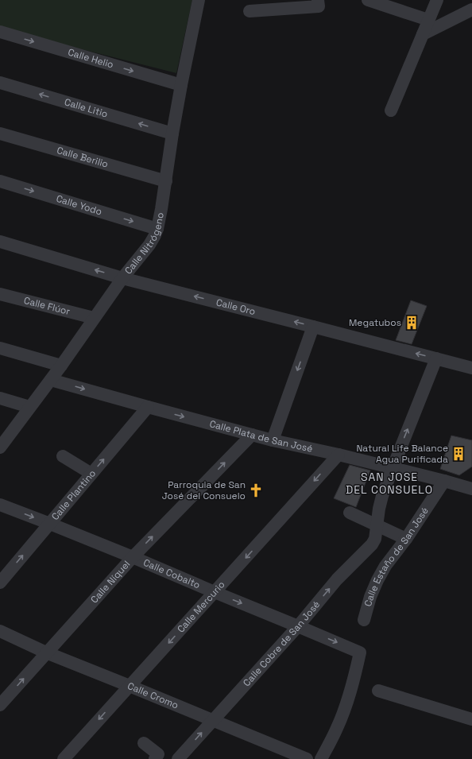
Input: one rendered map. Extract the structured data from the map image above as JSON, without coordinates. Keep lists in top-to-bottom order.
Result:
{
  "streets": {
    "street": [
      "Calle Helio",
      "Calle Litio",
      "Calle Berilio",
      "Calle Yodo",
      "Calle Nitrógeno",
      "Calle Flúor",
      "Calle Oro",
      "Calle Plata de San José",
      "Calle Plantino",
      "Calle Estaño de San José",
      "Calle Cobalto",
      "Calle Níquel",
      "Calle Mercurio",
      "Calle Cobre de San José",
      "Calle Cromo"
    ]
  },
  "crossings": [
    ["Calle Helio", "Calle Nitrógeno"],
    ["Calle Litio", "Calle Nitrógeno"],
    ["Calle Berilio", "Calle Nitrógeno"],
    ["Calle Yodo", "Calle Nitrógeno"],
    ["Calle Nitrógeno", "Calle Flúor"],
    ["Calle Nitrógeno", "Calle Oro"],
    ["Calle Nitrógeno", "Calle Plata de San José"],
    ["Calle Oro", "Calle Cobre de San José"],
    ["Calle Plata de San José", "Calle Plantino"],
    ["Calle Plata de San José", "Calle Estaño de San José"],
    ["Calle Plata de San José", "Calle Níquel"],
    ["Calle Plata de San José", "Calle Mercurio"],
    ["Calle Plata de San José", "Calle Cobre de San José"],
    ["Calle Plantino", "Calle Cobalto"],
    ["Calle Cobalto", "Calle Níquel"],
    ["Calle Cobalto", "Calle Mercurio"],
    ["Calle Cobalto", "Calle Cobre de San José"],
    ["Calle Níquel", "Calle Cromo"],
    ["Calle Mercurio", "Calle Cromo"],
    ["Calle Cobre de San José", "Calle Cromo"]
  ],
  "one_way": [
    "Calle Helio",
    "Calle Litio",
    "Calle Yodo",
    "Calle Oro",
    "Calle Plata de San José",
    "Calle Plantino",
    "Calle Níquel",
    "Calle Mercurio",
    "Calle Cobre de San José"
  ],
  "districts": ["SAN JOSE DEL CONSUELO"],
  "places": {
    "building": ["Megatubos", "Natural Life Balance Agua Purificada"],
    "church": ["Parroquia de San José del Consuelo"]
  }
}
